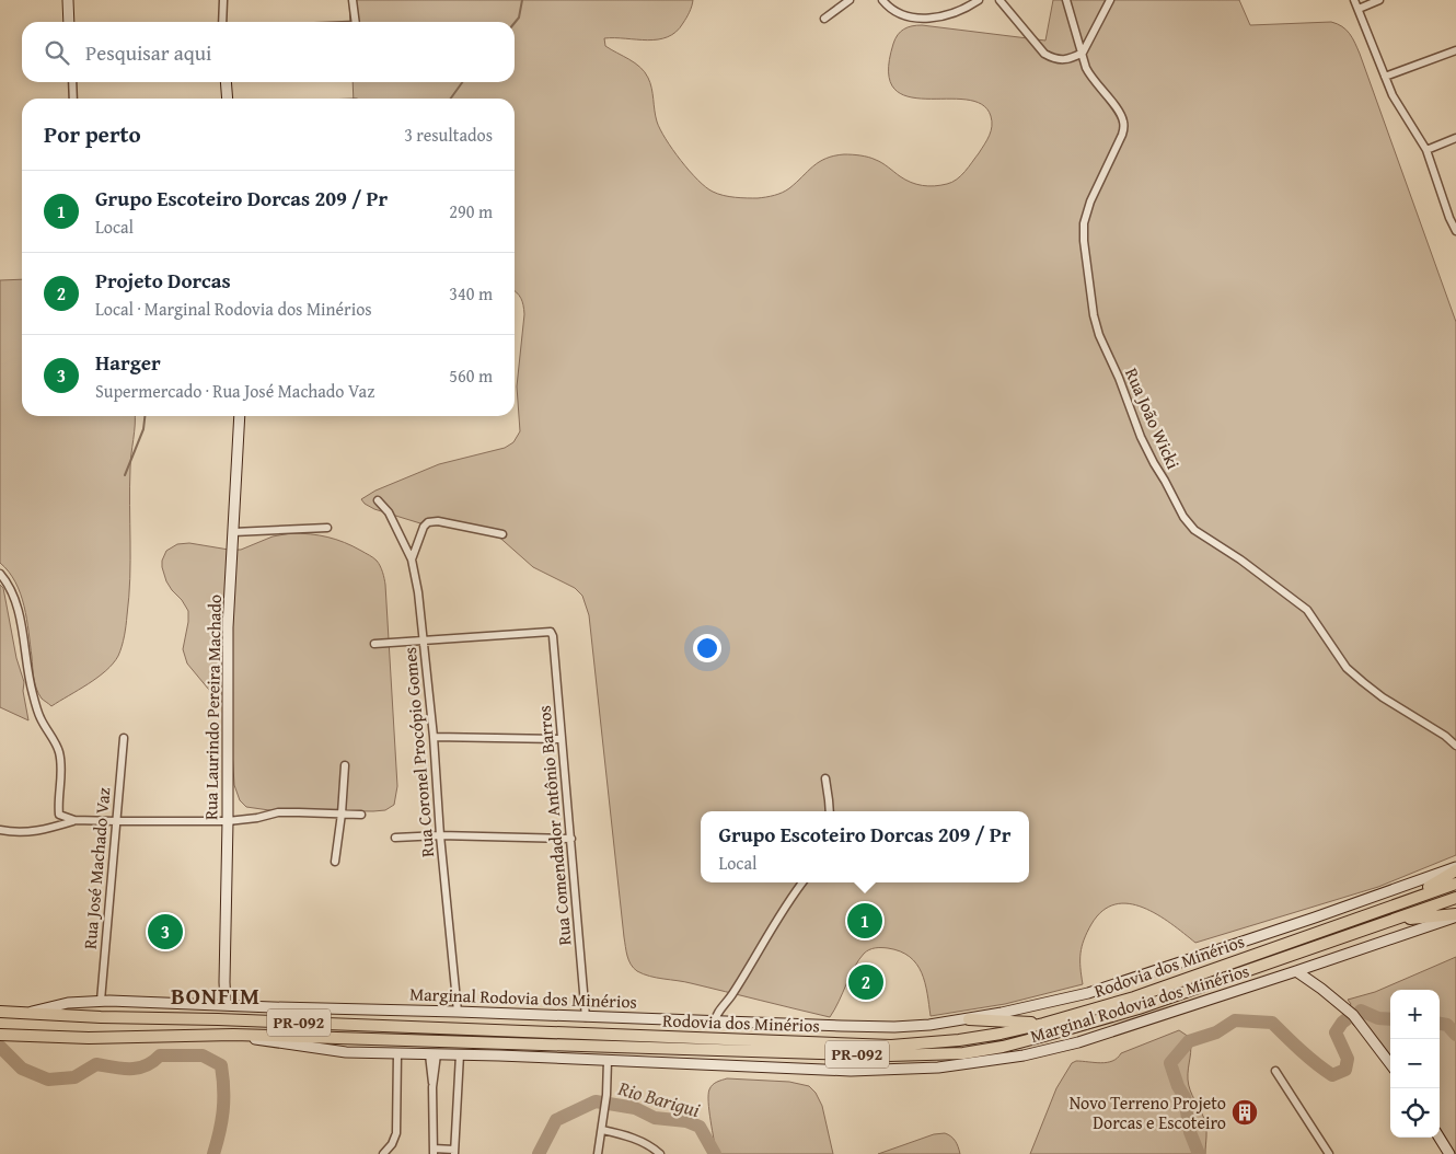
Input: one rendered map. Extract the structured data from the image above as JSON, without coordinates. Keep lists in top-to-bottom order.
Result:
{
  "streets": {
    "main road": [
      "Rua Laurindo Pereira Machado",
      "Rodovia dos Minérios",
      "Marginal Rodovia dos Minérios",
      "PR-092"
    ],
    "street": [
      "Rua João Wicki",
      "Rua Coronel Procópio Gomes",
      "Rua Comendador Antônio Barros",
      "Rua José Machado Vaz"
    ]
  },
  "crossings": [
    ["Rua Laurindo Pereira Machado", "Marginal Rodovia dos Minérios"],
    ["Rua Coronel Procópio Gomes", "Rua Comendador Antônio Barros"],
    ["Rua Coronel Procópio Gomes", "Marginal Rodovia dos Minérios"],
    ["Rua Comendador Antônio Barros", "Marginal Rodovia dos Minérios"],
    ["Rua José Machado Vaz", "Marginal Rodovia dos Minérios"],
    ["Rodovia dos Minérios", "Marginal Rodovia dos Minérios"]
  ],
  "districts": ["BONFIM"],
  "water": ["Rio Barigui"],
  "places": {
    "building": ["Novo Terreno Projeto Dorcas e Escoteiro"]
  },
  "page": {
    "search": "Pesquisar aqui",
    "heading": ["Por perto", "3 resultados"],
    "list": [
      {
        "mark": "1",
        "name": "Grupo Escoteiro Dorcas 209 / Pr",
        "note": "Local",
        "value": "290 m"
      },
      {
        "mark": "2",
        "name": "Projeto Dorcas",
        "note": "Local · Marginal Rodovia dos Minérios",
        "value": "340 m"
      },
      {
        "mark": "3",
        "name": "Harger",
        "note": "Supermercado · Rua José Machado Vaz",
        "value": "560 m"
      }
    ],
    "popup": ["Grupo Escoteiro Dorcas 209 / Pr", "Local"],
    "pins": ["1", "3", "2"],
    "map_buttons": ["+", "−"]
  }
}
